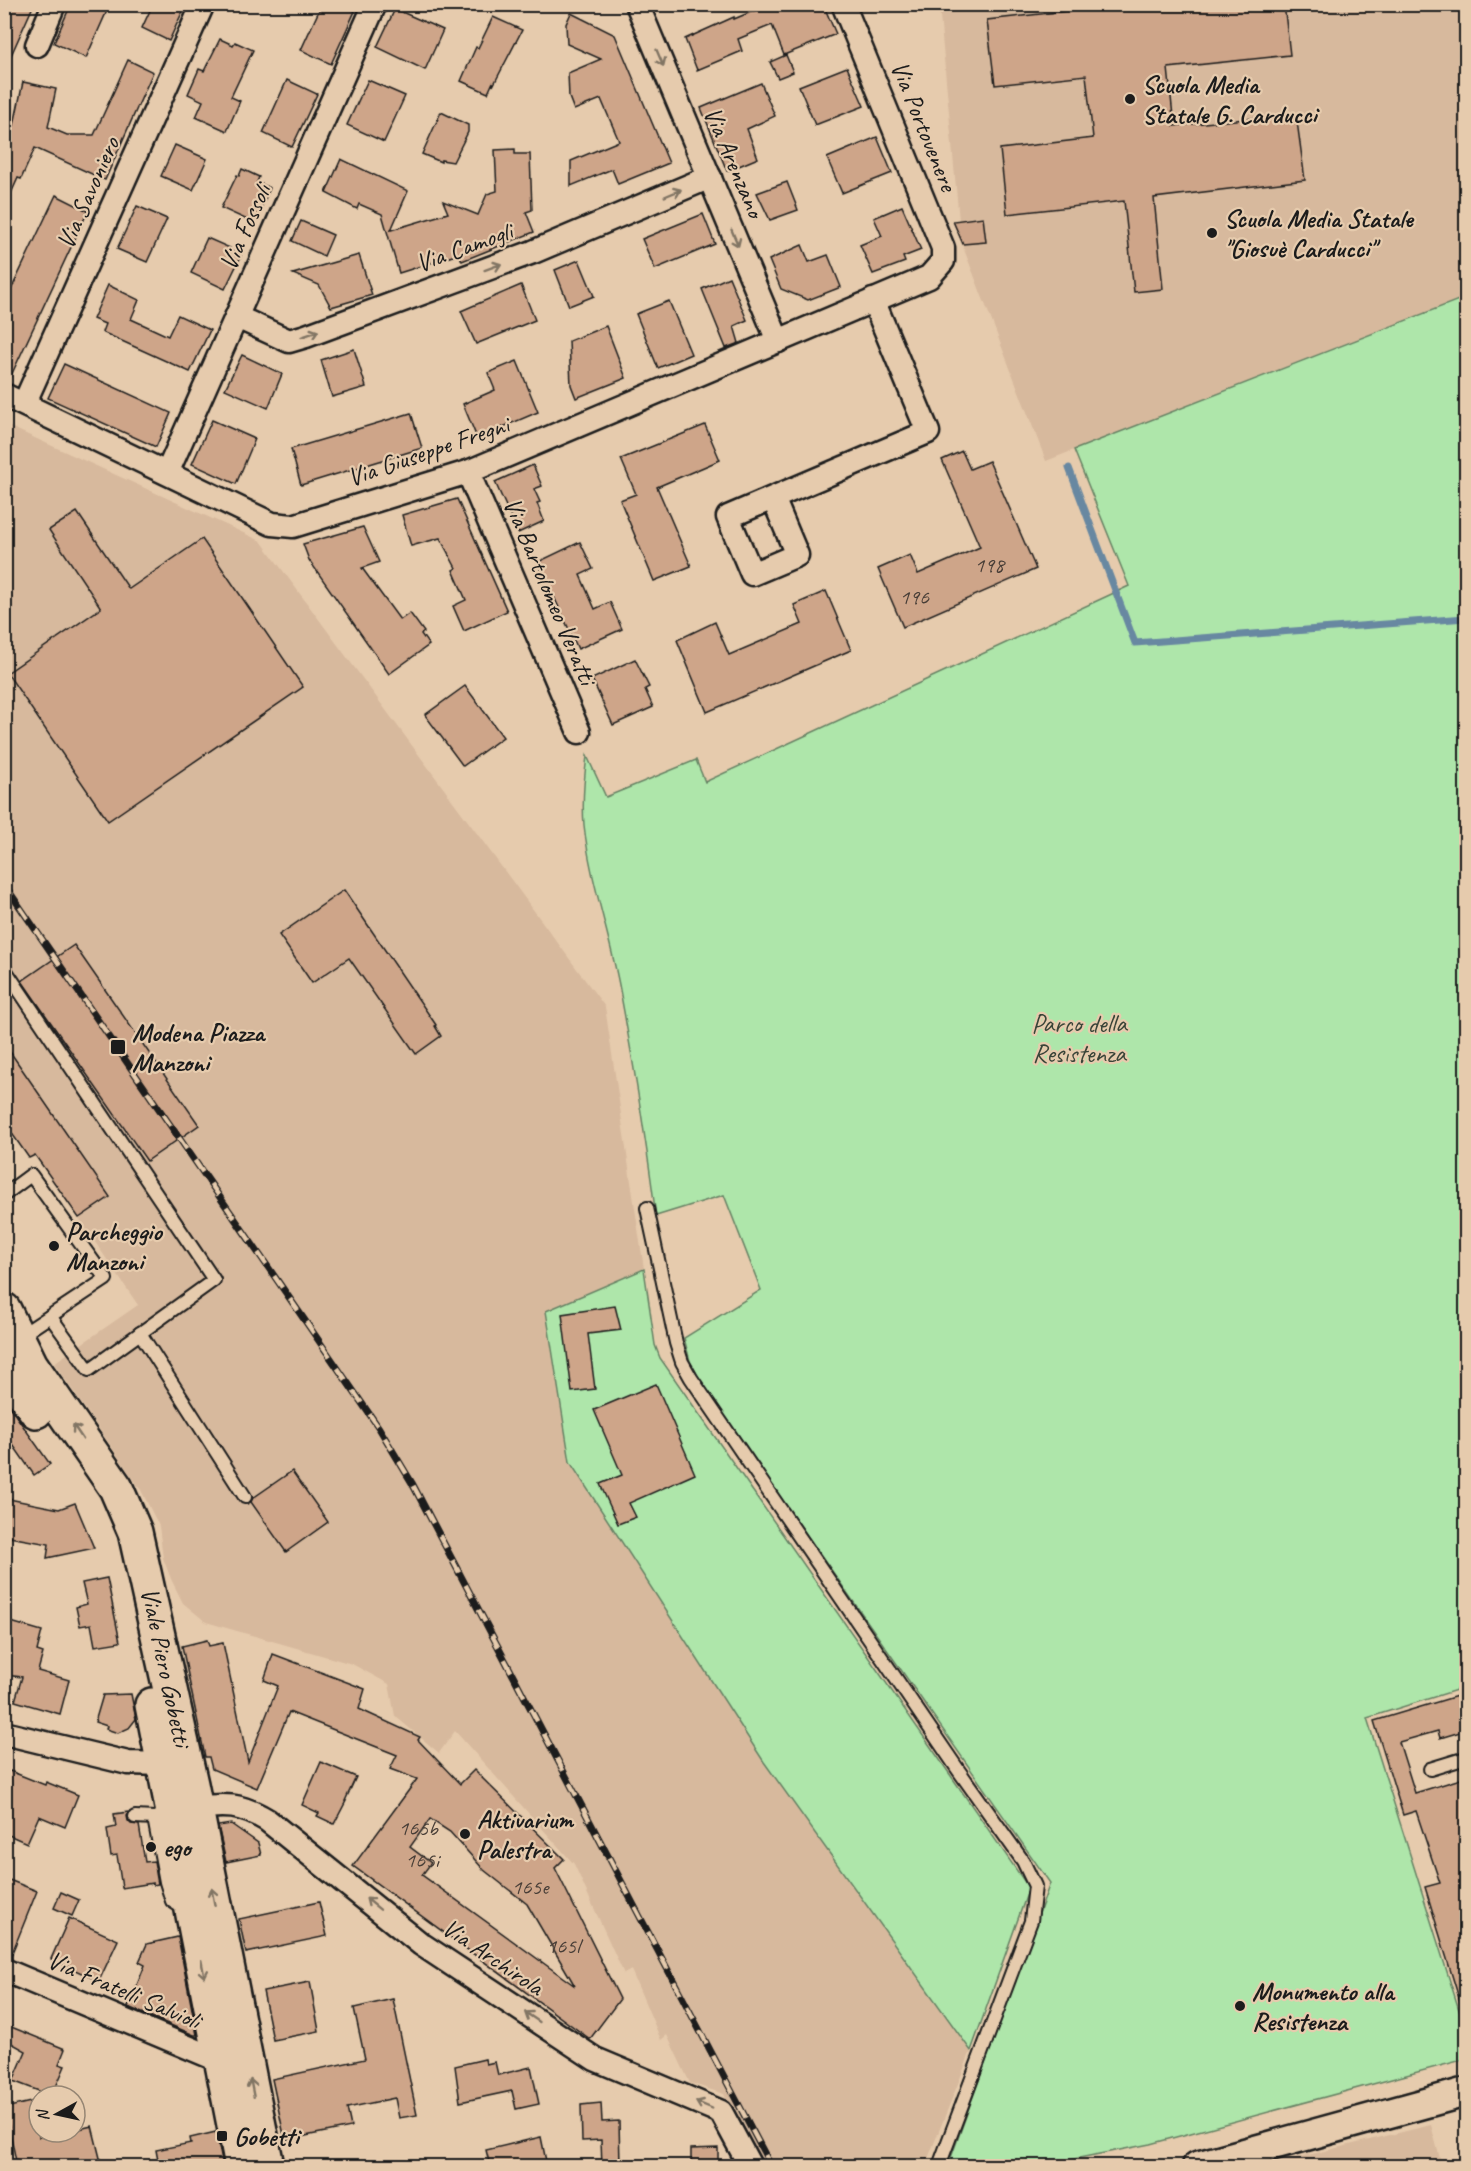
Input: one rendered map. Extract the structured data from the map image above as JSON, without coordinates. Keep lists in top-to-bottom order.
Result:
{
  "streets": {
    "main road": ["Viale Piero Gobetti"],
    "street": [
      "Via Portovenere",
      "Via Arenzano",
      "Via Savoniero",
      "Via Fossoli",
      "Via Camogli",
      "Via Giuseppe Fregni",
      "Via Bartolomeo Veratti",
      "Via Archirola",
      "Via Fratelli Salvioli"
    ]
  },
  "crossings": [
    ["Via Portovenere", "Via Giuseppe Fregni"],
    ["Via Arenzano", "Via Camogli"],
    ["Via Arenzano", "Via Giuseppe Fregni"],
    ["Via Savoniero", "Via Giuseppe Fregni"],
    ["Via Fossoli", "Via Camogli"],
    ["Via Fossoli", "Via Giuseppe Fregni"],
    ["Via Giuseppe Fregni", "Via Bartolomeo Veratti"],
    ["Viale Piero Gobetti", "Via Archirola"],
    ["Viale Piero Gobetti", "Via Fratelli Salvioli"]
  ],
  "one_way": ["Via Arenzano", "Via Camogli", "Via Archirola"],
  "parks": ["Parco della Resistenza"],
  "places": {
    "other": [
      "Scuola Media Statale G. Carducci",
      "Scuola Media Statale \"Giosuè Carducci\"",
      "Parcheggio Manzoni",
      "Aktivarium Palestra",
      "ego",
      "Monumento alla Resistenza"
    ],
    "transit": ["Modena Piazza Manzoni", "Gobetti"]
  },
  "house_numbers": [
    "198",
    "196",
    "165b",
    "165i",
    "165e",
    "165l"
  ],
  "north": "left"
}
